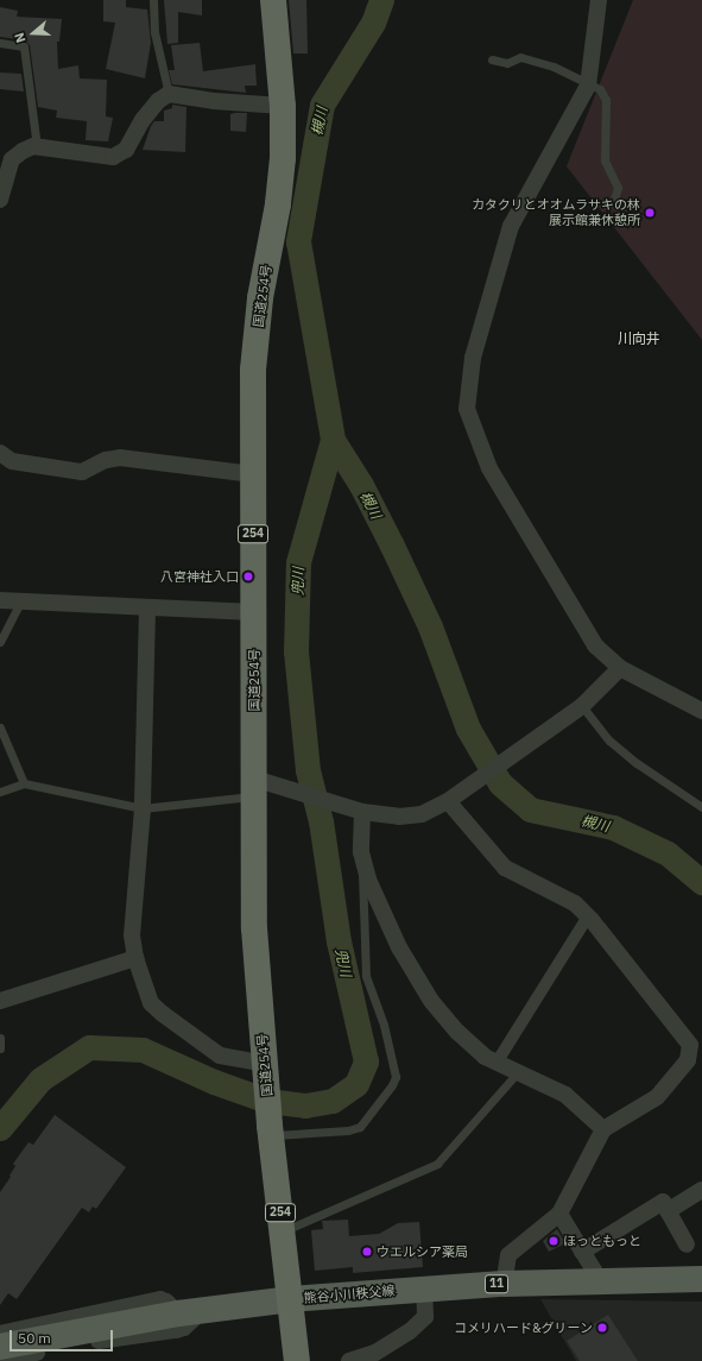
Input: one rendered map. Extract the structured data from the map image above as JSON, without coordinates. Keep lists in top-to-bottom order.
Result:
{
  "streets": {
    "highway": ["国道254号", "254"],
    "main road": ["11", "熊谷小川秩父線"]
  },
  "crossings": [
    ["国道254号", "熊谷小川秩父線"]
  ],
  "districts": ["川向井"],
  "water": ["槻川", "兜川"],
  "places": [
    "カタクリとオオムラサキの林 展示館兼休憩所",
    "八宮神社入口",
    "ほっともっと",
    "ウエルシア薬局",
    "コメリハード&グリーン"
  ],
  "scale_bar": "50 m",
  "north": "left"
}
